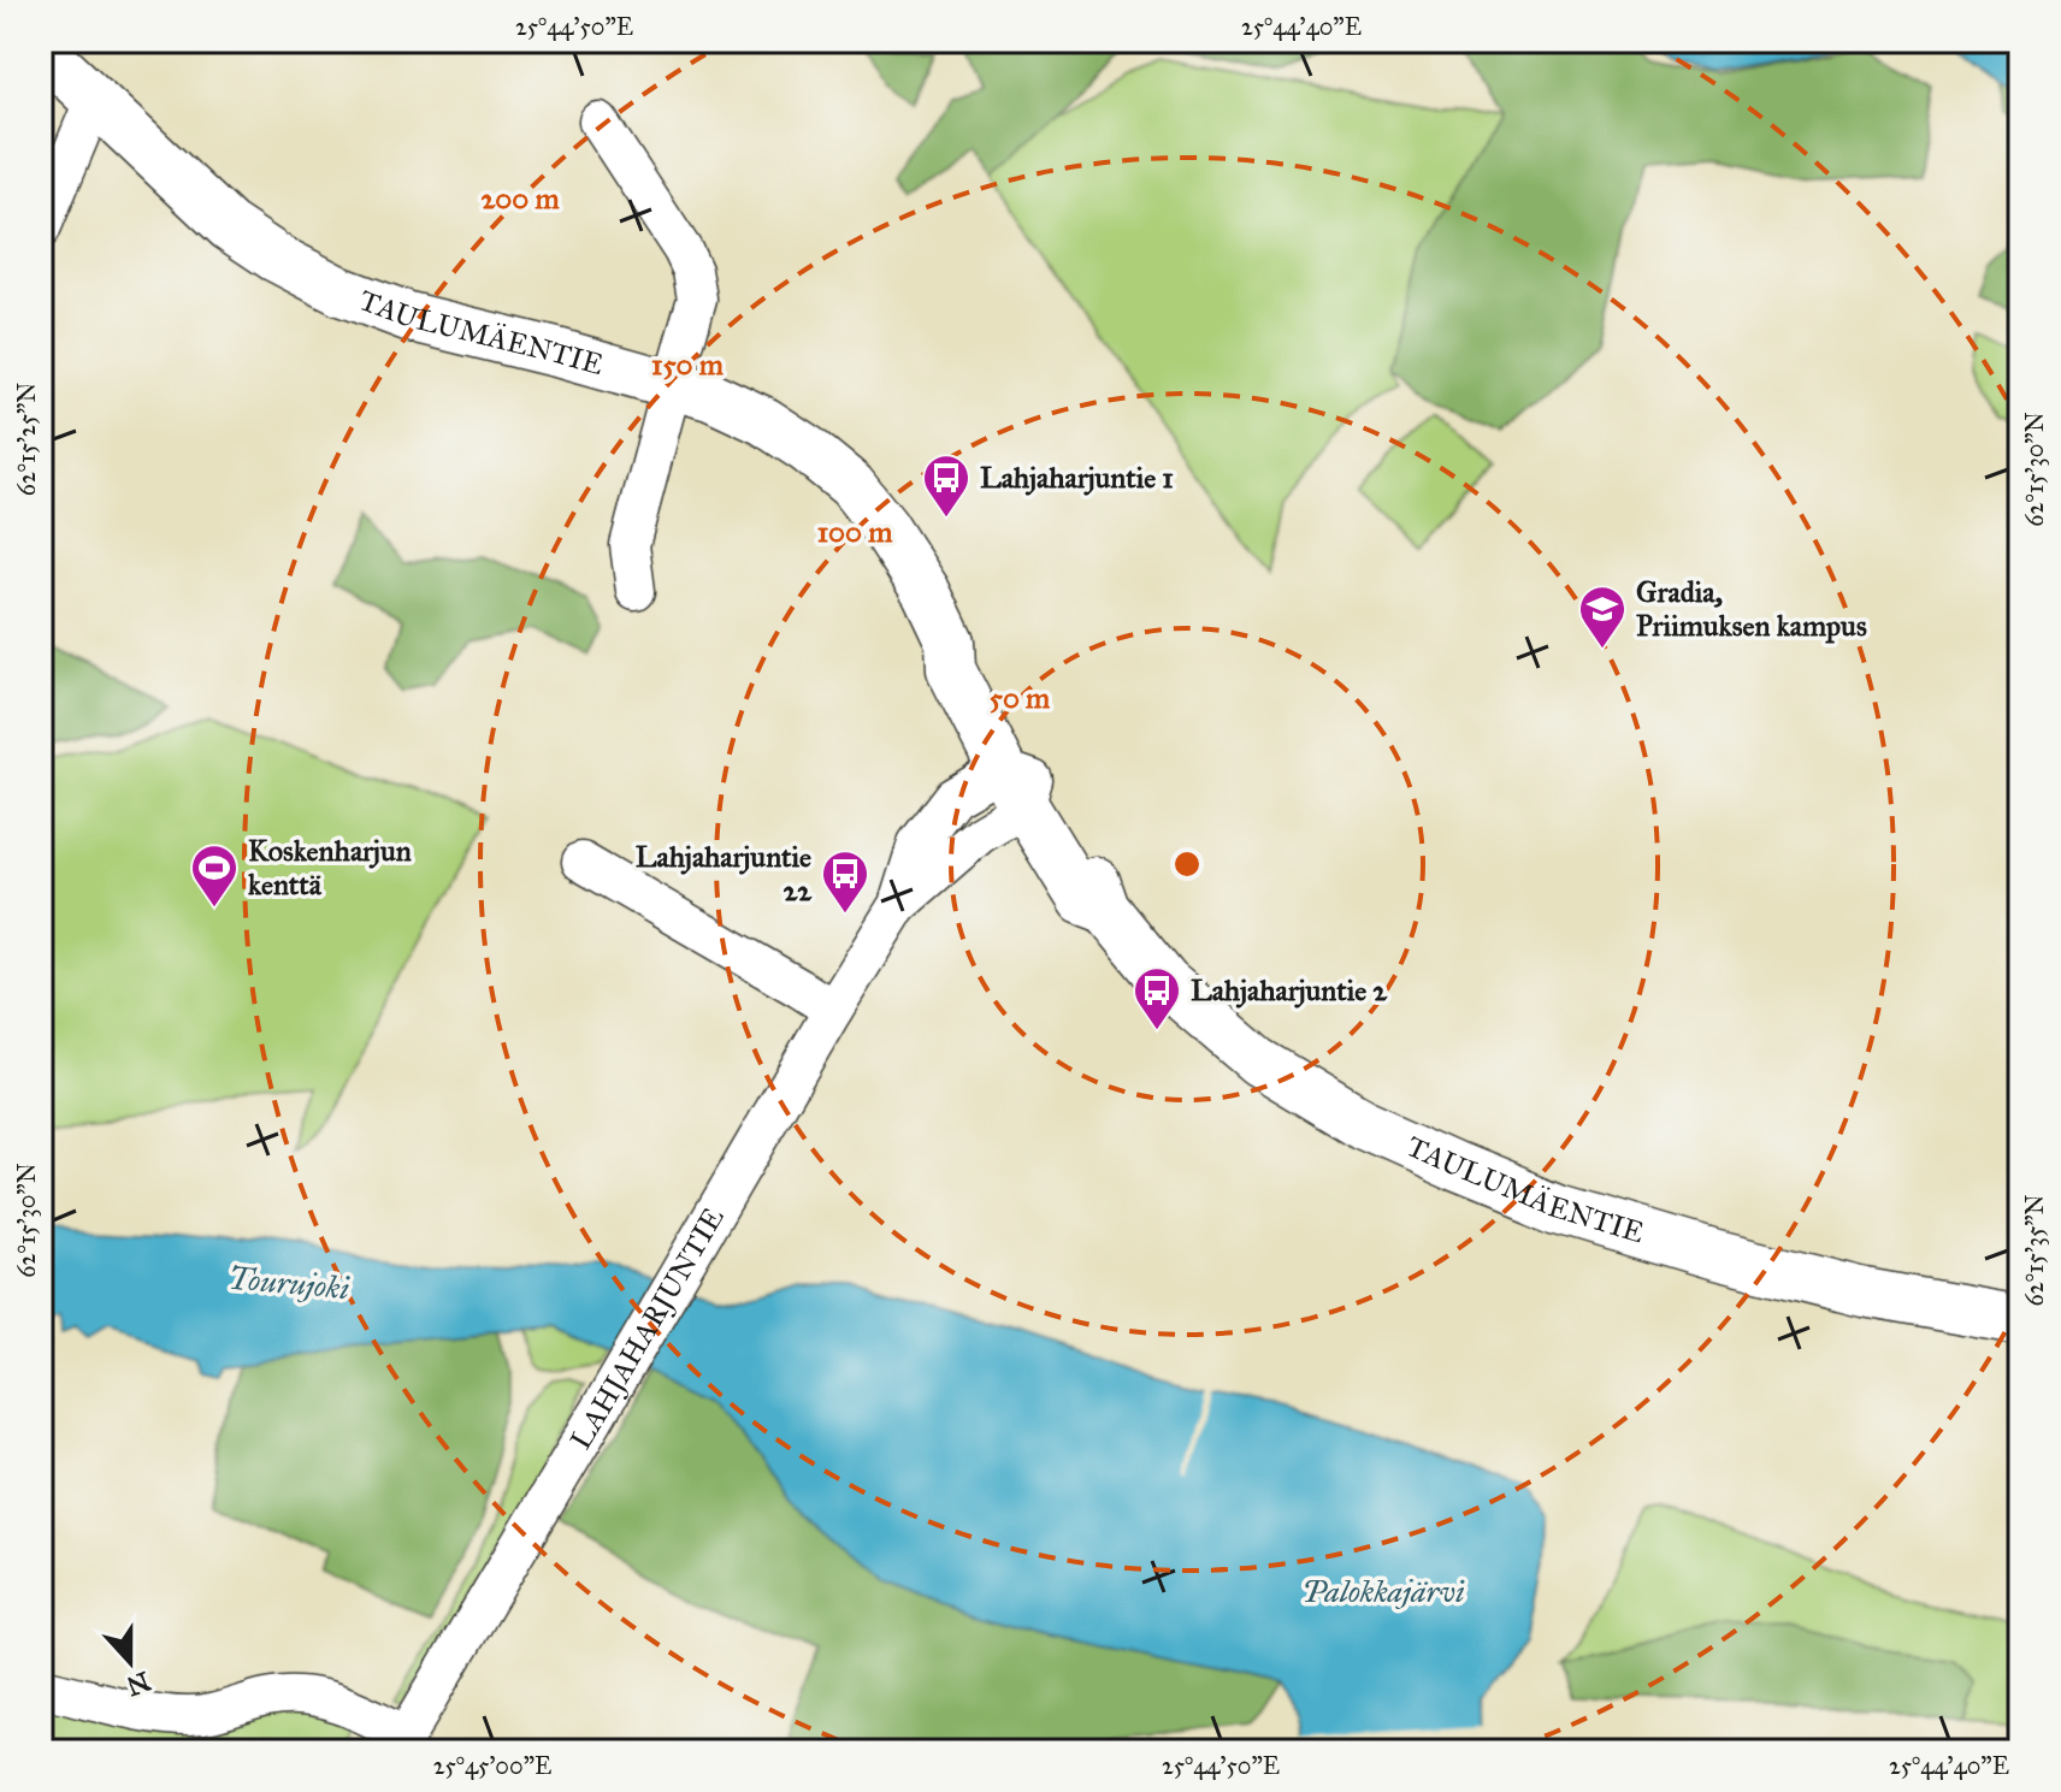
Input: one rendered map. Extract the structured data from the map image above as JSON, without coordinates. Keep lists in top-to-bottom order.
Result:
{
  "streets": {
    "main road": ["TAULUMÄENTIE"],
    "street": ["LAHJAHARJUNTIE"]
  },
  "crossings": [
    ["TAULUMÄENTIE", "LAHJAHARJUNTIE"]
  ],
  "water": ["Tourujoki", "Palokkajärvi"],
  "places": {
    "bus stop": ["Lahjaharjuntie 1", "Lahjaharjuntie 22", "Lahjaharjuntie 2"],
    "school or university": ["Gradia, Priimuksen kampus"],
    "sports": ["Koskenharjun kenttä"]
  },
  "north": "bottom",
  "coordinates": [
    "25°44'50\"E",
    "25°44'40\"E",
    "62°15'25\"N",
    "62°15'30\"N",
    "62°15'35\"N",
    "25°45'00\"E"
  ],
  "rings": [
    "200 m",
    "150 m",
    "100 m",
    "50 m"
  ]
}
